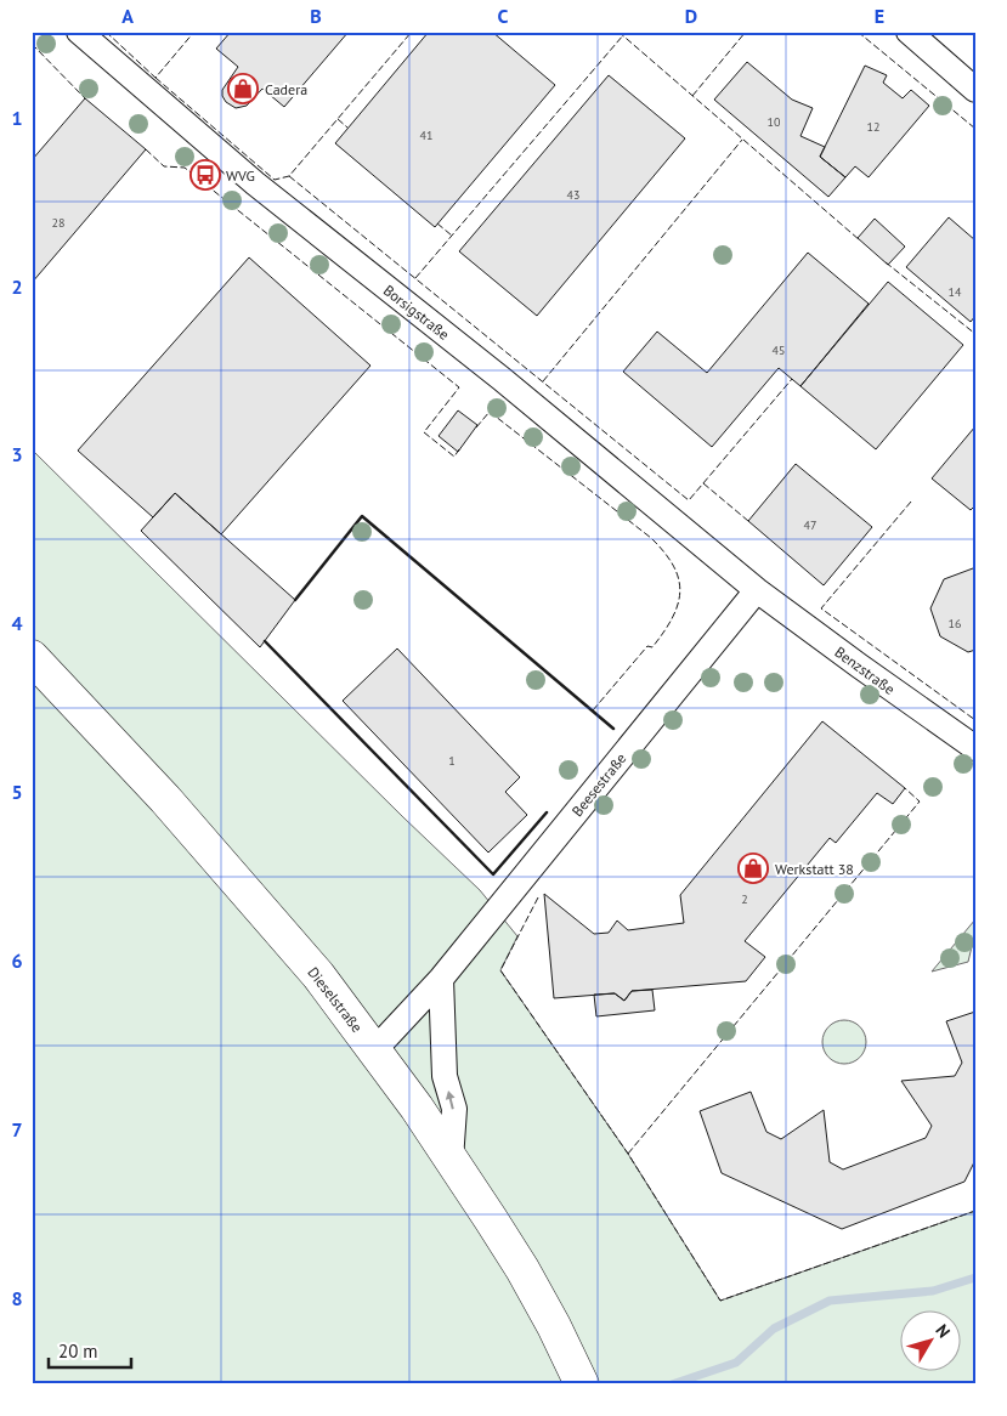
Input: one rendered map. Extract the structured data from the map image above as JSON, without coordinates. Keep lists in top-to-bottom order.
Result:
{
  "streets": {
    "main road": ["Dieselstraße"],
    "street": ["Borsigstraße", "Benzstraße", "Beesestraße"]
  },
  "crossings": [
    ["Borsigstraße", "Benzstraße"],
    ["Borsigstraße", "Beesestraße"],
    ["Benzstraße", "Beesestraße"],
    ["Beesestraße", "Dieselstraße"]
  ],
  "places": {
    "shop": ["Cadera", "Werkstatt 38"],
    "bus stop": ["WVG"]
  },
  "house_numbers": [
    "10",
    "12",
    "41",
    "43",
    "28",
    "14",
    "45",
    "47",
    "16",
    "1",
    "2"
  ],
  "scale_bar": "20 m",
  "north": "top right",
  "grid": {
    "columns": [
      "A",
      "B",
      "C",
      "D",
      "E"
    ],
    "rows": [
      "1",
      "2",
      "3",
      "4",
      "5",
      "6",
      "7",
      "8"
    ]
  }
}
